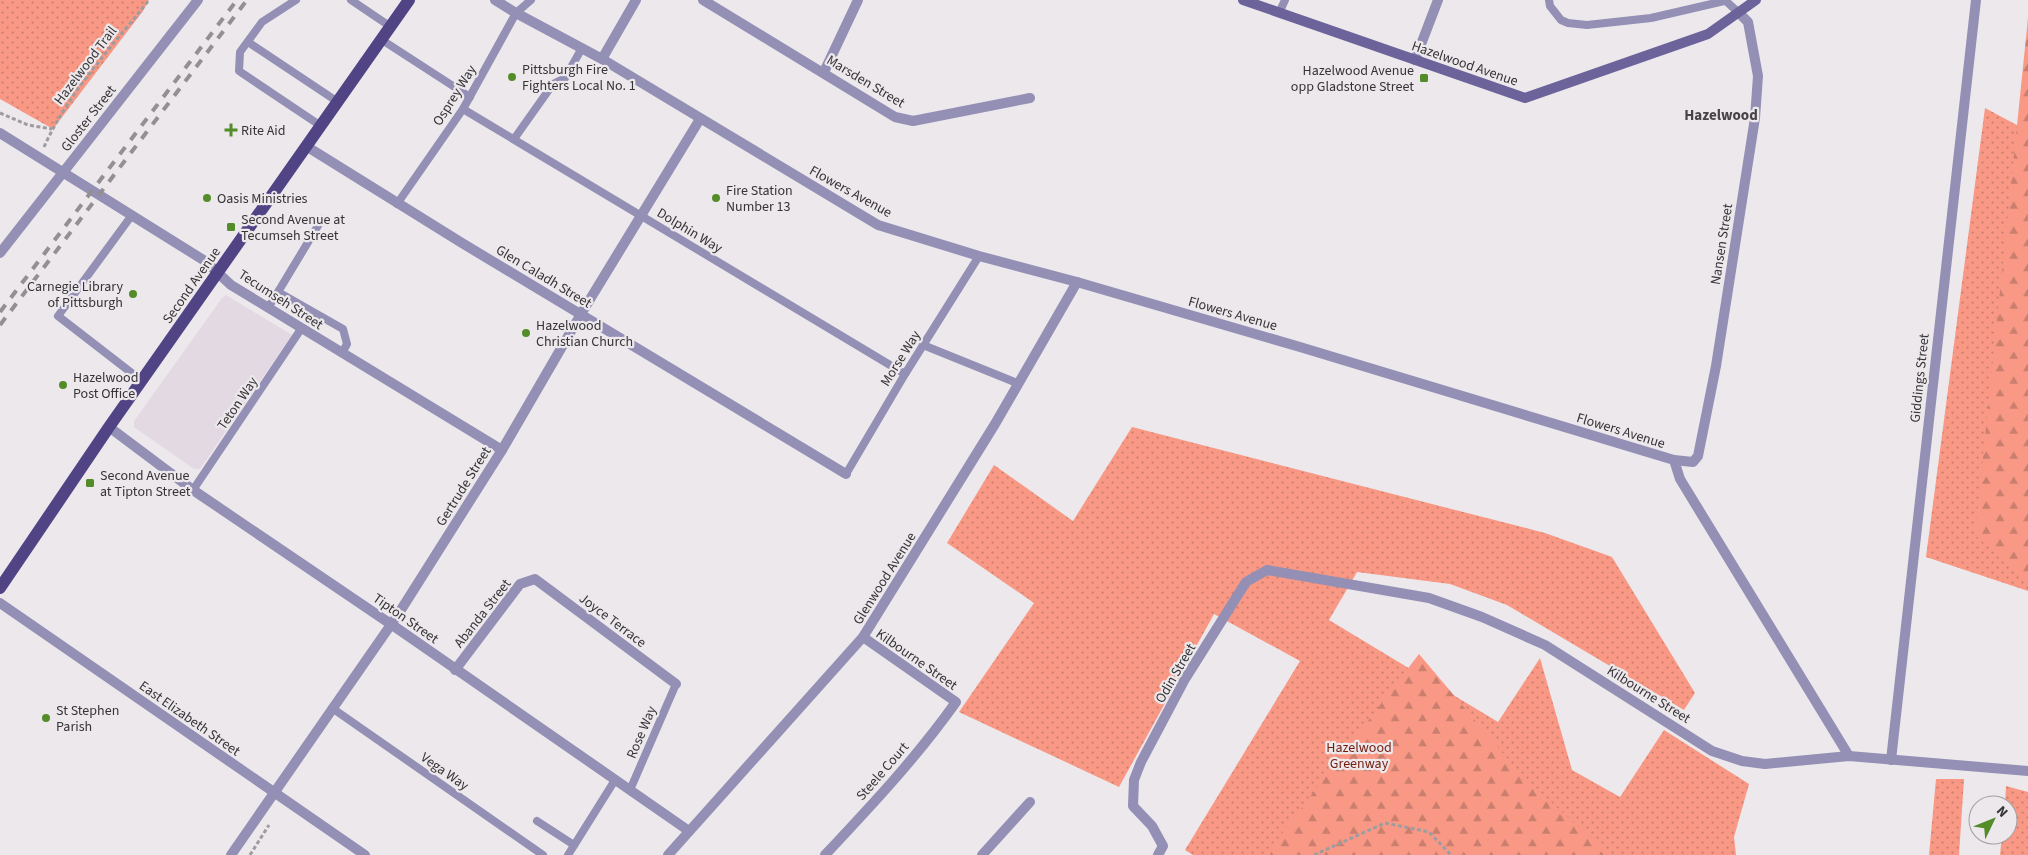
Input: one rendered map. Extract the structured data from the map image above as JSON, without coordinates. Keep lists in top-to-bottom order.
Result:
{
  "streets": {
    "main road": ["Hazelwood Avenue", "Second Avenue"],
    "street": [
      "Marsden Street",
      "Gloster Street",
      "Flowers Avenue",
      "Nansen Street",
      "Glen Caladh Street",
      "Tecumseh Street",
      "Giddings Street",
      "Gertrude Street",
      "Glenwood Avenue",
      "Abanda Street",
      "Tipton Street",
      "Joyce Terrace",
      "Kilbourne Street",
      "Odin Street",
      "East Elizabeth Street",
      "Steele Court"
    ],
    "lane": [
      "Osprey Way",
      "Dolphin Way",
      "Morse Way",
      "Teton Way",
      "Rose Way",
      "Vega Way"
    ],
    "path": ["Hazelwood Trail"]
  },
  "crossings": [
    ["Hazelwood Avenue", "Nansen Street"],
    ["Osprey Way", "Flowers Avenue"],
    ["Osprey Way", "Dolphin Way"],
    ["Osprey Way", "Glen Caladh Street"],
    ["Gloster Street", "Tecumseh Street"],
    ["Flowers Avenue", "Nansen Street"],
    ["Flowers Avenue", "Morse Way"],
    ["Flowers Avenue", "Gertrude Street"],
    ["Flowers Avenue", "Glenwood Avenue"],
    ["Flowers Avenue", "Kilbourne Street"],
    ["Dolphin Way", "Morse Way"],
    ["Dolphin Way", "Gertrude Street"],
    ["Glen Caladh Street", "Second Avenue"],
    ["Glen Caladh Street", "Morse Way"],
    ["Glen Caladh Street", "Gertrude Street"],
    ["Second Avenue", "Tecumseh Street"],
    ["Second Avenue", "Tipton Street"],
    ["Tecumseh Street", "Teton Way"],
    ["Tecumseh Street", "Gertrude Street"],
    ["Giddings Street", "Kilbourne Street"],
    ["Teton Way", "Tipton Street"],
    ["Gertrude Street", "Tipton Street"],
    ["Gertrude Street", "East Elizabeth Street"],
    ["Gertrude Street", "Vega Way"],
    ["Glenwood Avenue", "Tipton Street"],
    ["Glenwood Avenue", "Kilbourne Street"],
    ["Abanda Street", "Tipton Street"],
    ["Abanda Street", "Joyce Terrace"],
    ["Tipton Street", "Rose Way"],
    ["Joyce Terrace", "Rose Way"],
    ["Kilbourne Street", "Odin Street"],
    ["Kilbourne Street", "Steele Court"]
  ],
  "districts": ["Hazelwood"],
  "parks": ["Hazelwood Greenway"],
  "places": {
    "other": [
      "Pittsburgh Fire Fighters Local No. 1",
      "Oasis Ministries",
      "Fire Station Number 13",
      "Carnegie Library of Pittsburgh",
      "Hazelwood Christian Church",
      "Hazelwood Post Office",
      "St Stephen Parish"
    ],
    "transit": ["Hazelwood Avenue opp Gladstone Street", "Second Avenue at Tecumseh Street", "Second Avenue at Tipton Street"],
    "health": ["Rite Aid"]
  },
  "north": "top right"
}
